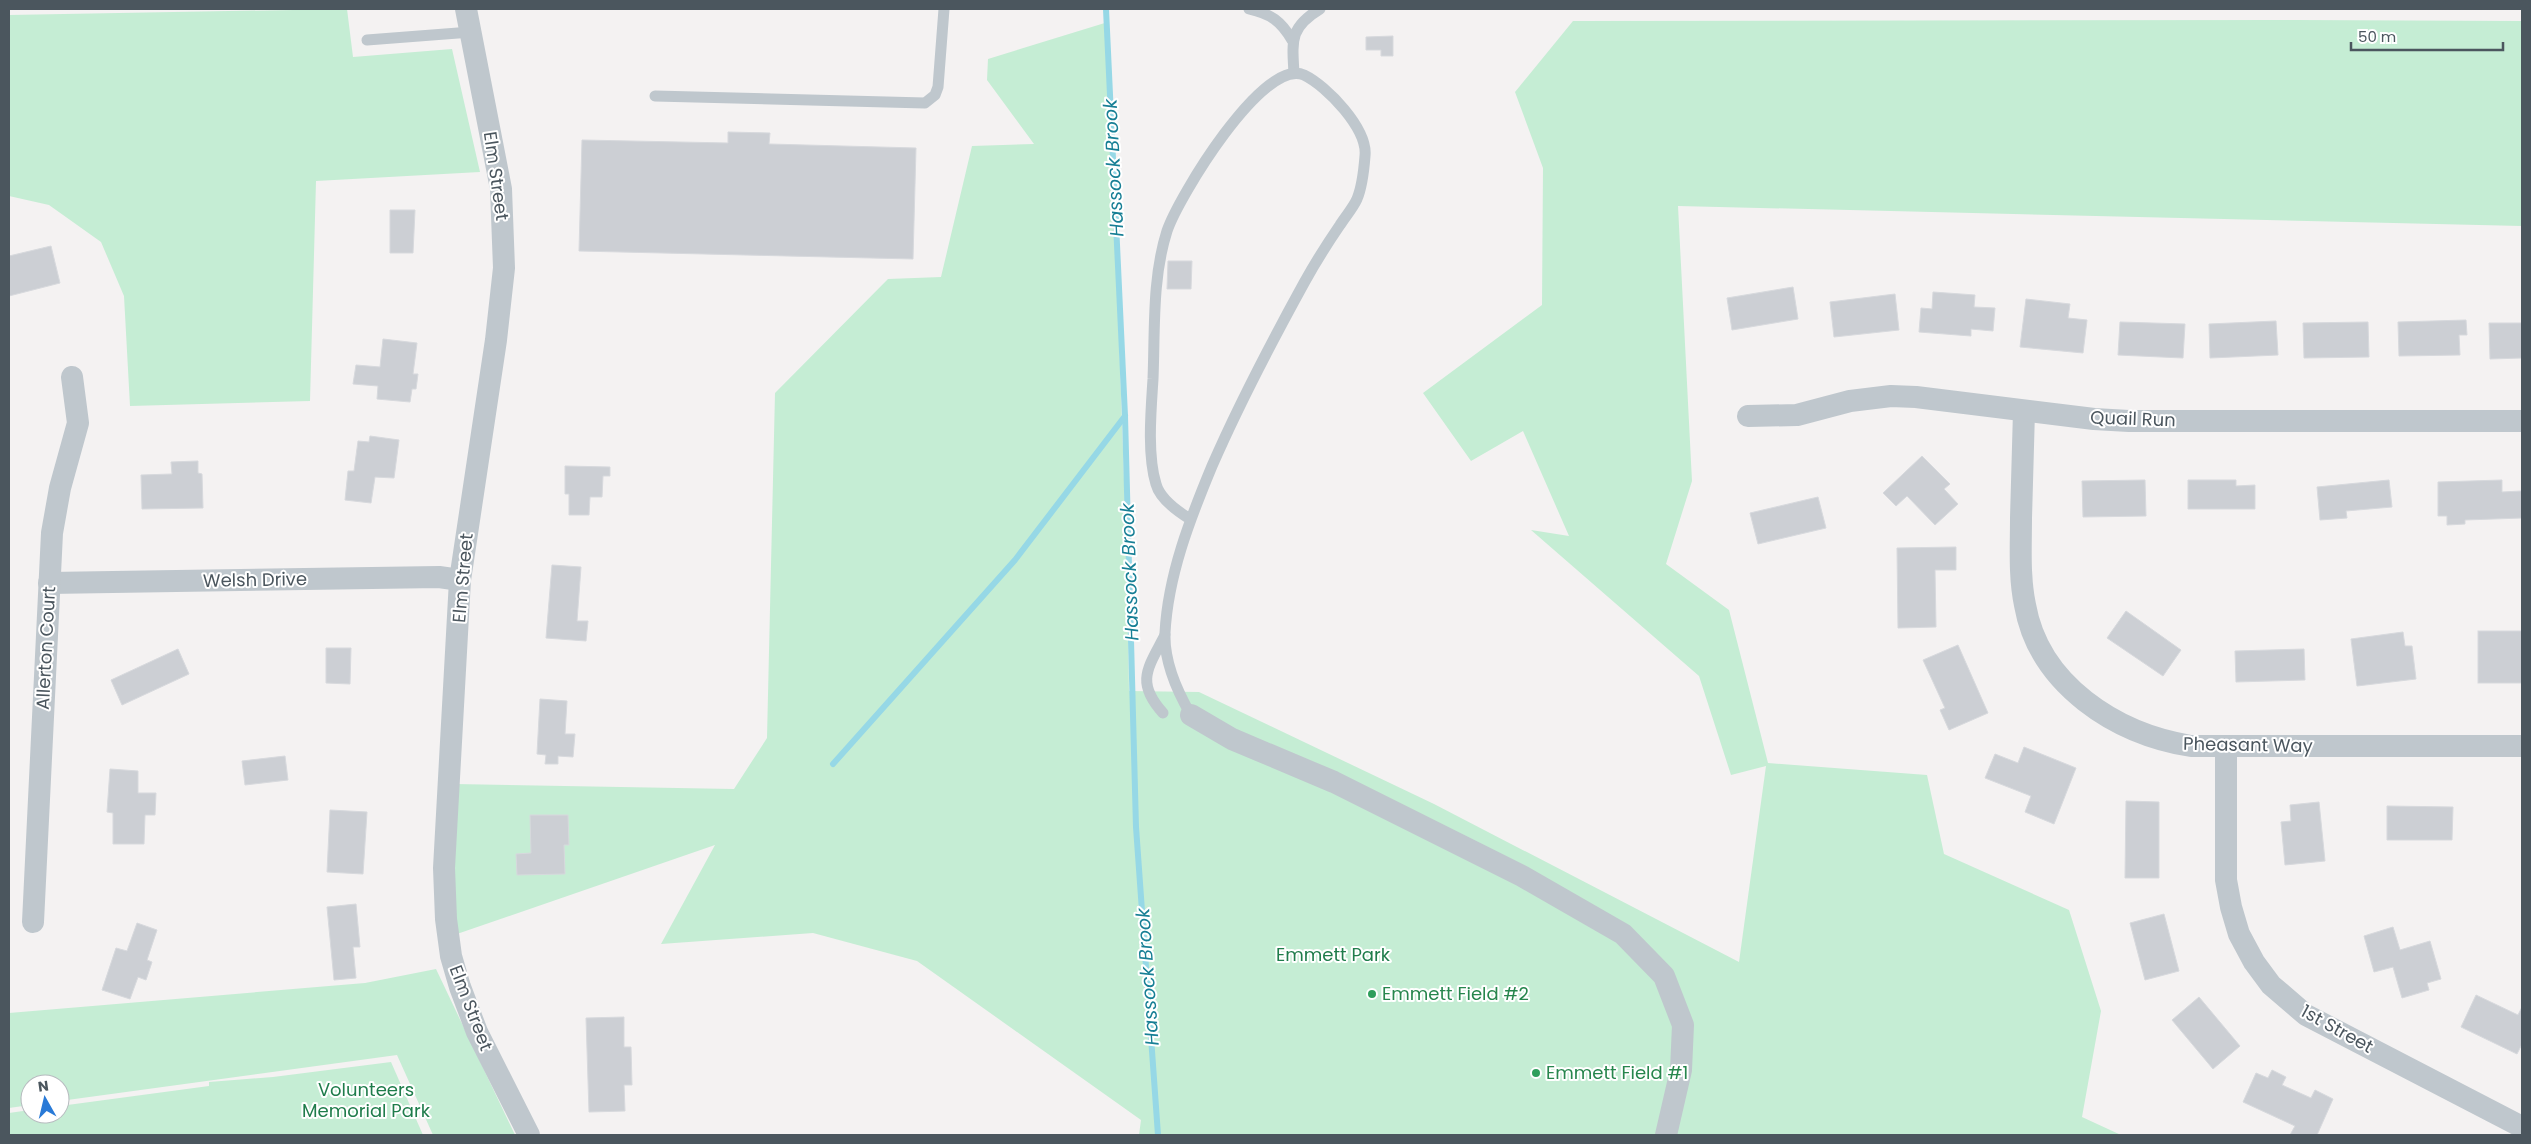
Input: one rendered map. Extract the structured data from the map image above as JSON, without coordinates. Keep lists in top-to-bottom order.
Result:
{
  "streets": {
    "street": [
      "Elm Street",
      "Quail Run",
      "Welsh Drive",
      "Allerton Court",
      "Pheasant Way",
      "1st Street"
    ]
  },
  "crossings": [
    ["Elm Street", "Welsh Drive"],
    ["Quail Run", "Pheasant Way"],
    ["Welsh Drive", "Allerton Court"],
    ["Pheasant Way", "1st Street"]
  ],
  "water": ["Hassock Brook"],
  "parks": ["Emmett Park", "Volunteers Memorial Park"],
  "places": ["Emmett Field #2", "Emmett Field #1"],
  "scale_bar": "50 m",
  "north": "top"
}
